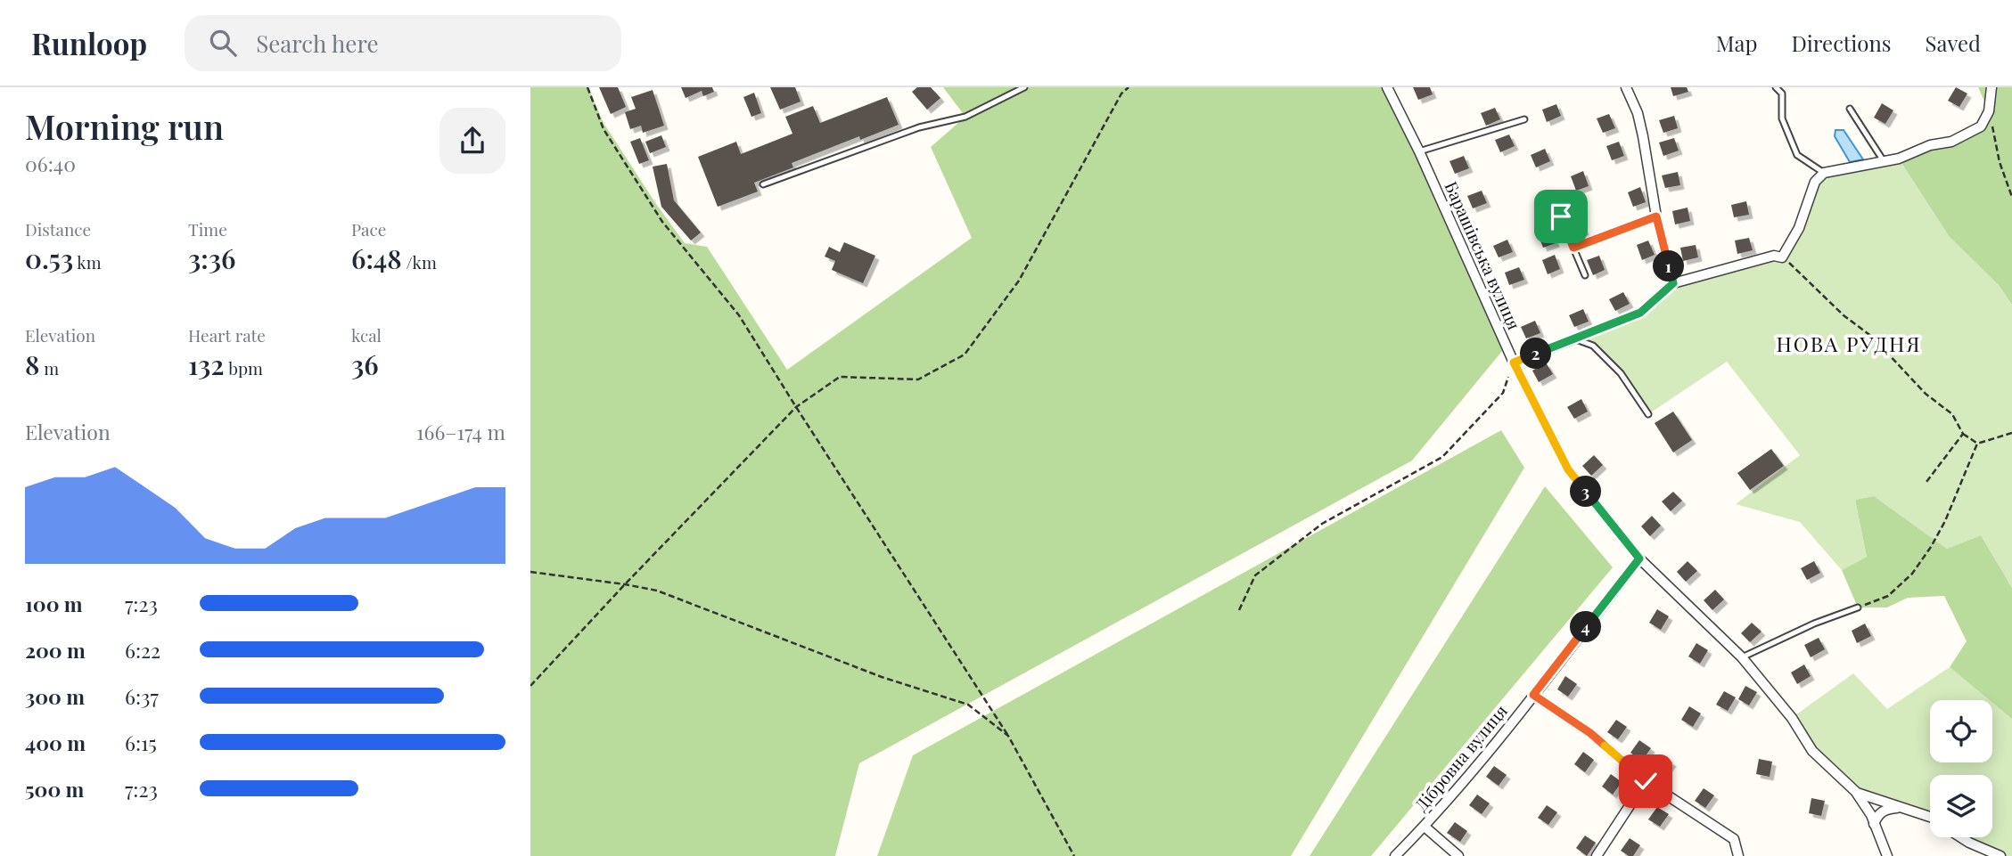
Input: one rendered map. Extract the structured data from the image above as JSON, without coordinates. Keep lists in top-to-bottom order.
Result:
{
  "streets": {
    "street": ["Барашівська вулиця", "Дібровна вулиця"]
  },
  "crossings": [
    ["Барашівська вулиця", "Дібровна вулиця"]
  ],
  "districts": ["НОВА РУДНЯ"],
  "page": {
    "header": "Runloop",
    "search": "Search here",
    "nav": ["Map", "Directions", "Saved"],
    "heading": ["Morning run", "06:40"],
    "stats": [
      ["Distance", "0.53 km"],
      ["Time", "3:36"],
      ["Pace", "6:48 /km"],
      ["Elevation", "8 m"],
      ["Heart rate", "132 bpm"],
      ["kcal", "36"]
    ],
    "pins": [
      "1",
      "2",
      "3",
      "4"
    ],
    "chart": ["Elevation", "166–174 m"],
    "list": [
      {
        "name": "100 m",
        "note": "7:23"
      },
      {
        "name": "200 m",
        "note": "6:22"
      },
      {
        "name": "300 m",
        "note": "6:37"
      },
      {
        "name": "400 m",
        "note": "6:15"
      },
      {
        "name": "500 m",
        "note": "7:23"
      }
    ]
  }
}
